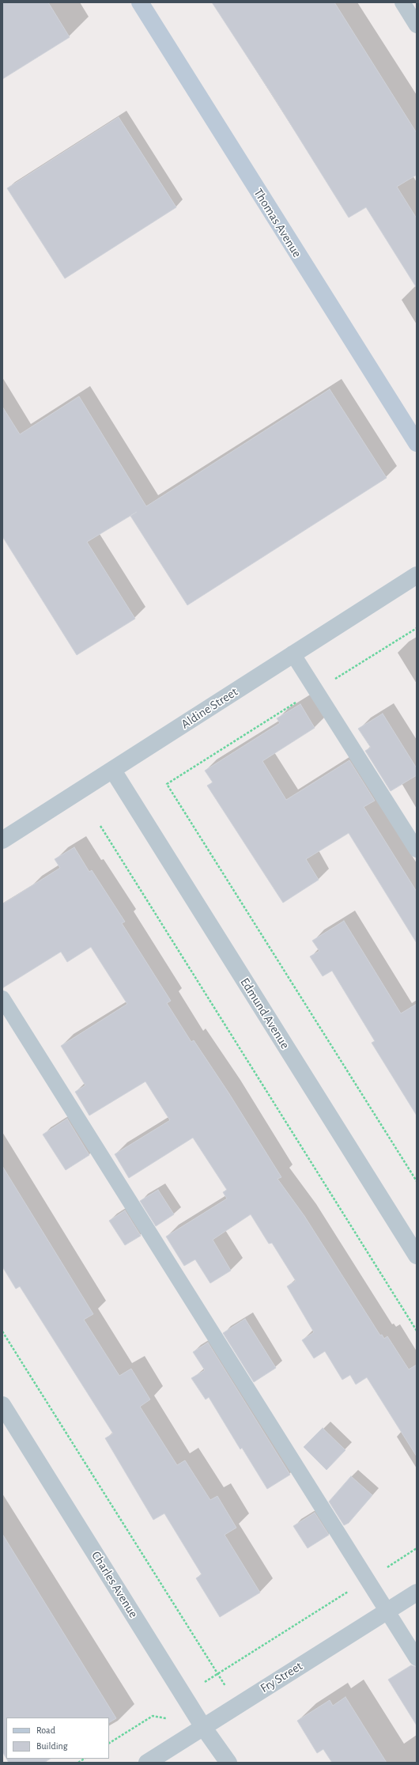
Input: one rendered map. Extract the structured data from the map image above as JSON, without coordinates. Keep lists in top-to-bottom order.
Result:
{
  "streets": {
    "street": [
      "Thomas Avenue",
      "Aldine Street",
      "Edmund Avenue",
      "Charles Avenue",
      "Fry Street"
    ]
  },
  "crossings": [
    ["Aldine Street", "Edmund Avenue"],
    ["Charles Avenue", "Fry Street"]
  ],
  "legend": ["Road", "Building"]
}
